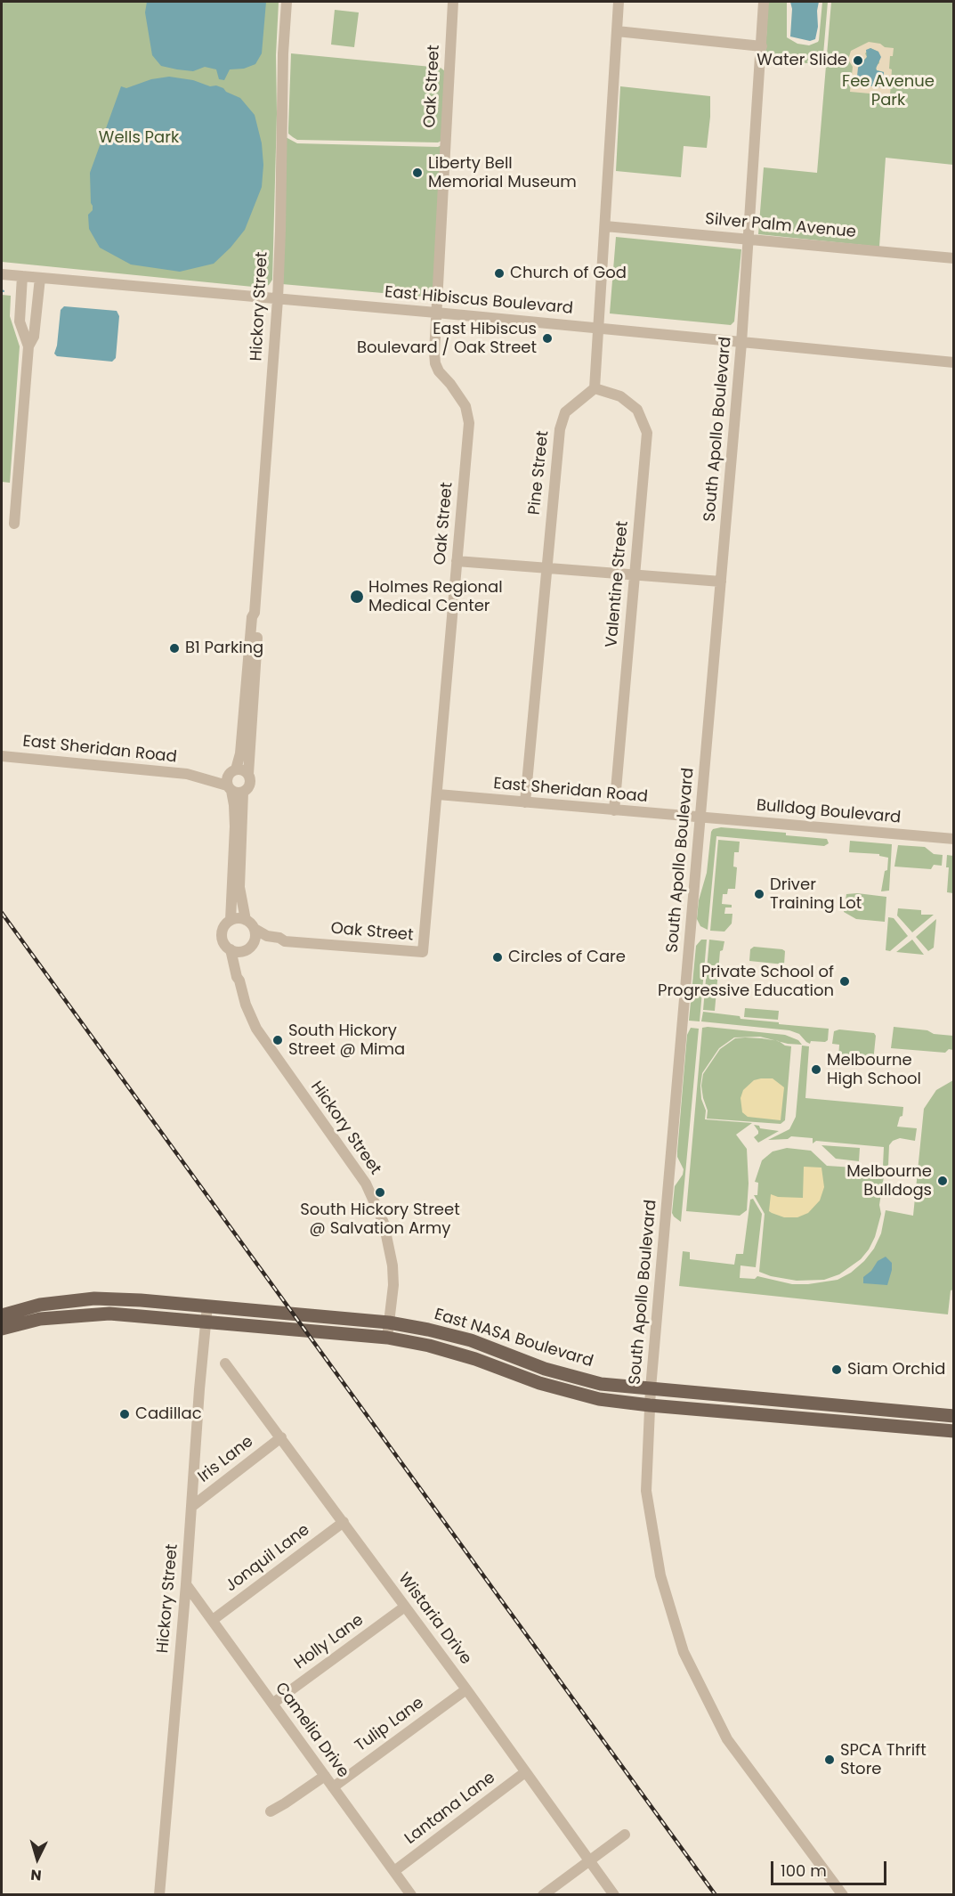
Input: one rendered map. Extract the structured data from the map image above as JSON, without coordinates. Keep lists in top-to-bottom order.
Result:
{
  "streets": {
    "main road": ["East NASA Boulevard"],
    "street": [
      "Oak Street",
      "Silver Palm Avenue",
      "East Hibiscus Boulevard",
      "Hickory Street",
      "South Apollo Boulevard",
      "Pine Street",
      "Valentine Street",
      "East Sheridan Road",
      "Bulldog Boulevard",
      "Iris Lane",
      "Jonquil Lane",
      "Wistaria Drive",
      "Holly Lane",
      "Tulip Lane",
      "Camelia Drive",
      "Lantana Lane"
    ]
  },
  "crossings": [
    ["Oak Street", "East Hibiscus Boulevard"],
    ["Oak Street", "Hickory Street"],
    ["Oak Street", "East Sheridan Road"],
    ["Silver Palm Avenue", "South Apollo Boulevard"],
    ["East Hibiscus Boulevard", "Hickory Street"],
    ["East Hibiscus Boulevard", "South Apollo Boulevard"],
    ["Hickory Street", "East Sheridan Road"],
    ["Hickory Street", "East NASA Boulevard"],
    ["Hickory Street", "Iris Lane"],
    ["Hickory Street", "Camelia Drive"],
    ["South Apollo Boulevard", "East Sheridan Road"],
    ["South Apollo Boulevard", "Bulldog Boulevard"],
    ["South Apollo Boulevard", "East NASA Boulevard"],
    ["Pine Street", "Valentine Street"],
    ["Pine Street", "East Sheridan Road"],
    ["Valentine Street", "East Sheridan Road"],
    ["East Sheridan Road", "Bulldog Boulevard"],
    ["Iris Lane", "Wistaria Drive"],
    ["Jonquil Lane", "Wistaria Drive"],
    ["Jonquil Lane", "Camelia Drive"],
    ["Wistaria Drive", "Holly Lane"],
    ["Wistaria Drive", "Tulip Lane"],
    ["Wistaria Drive", "Lantana Lane"],
    ["Holly Lane", "Camelia Drive"],
    ["Tulip Lane", "Camelia Drive"],
    ["Camelia Drive", "Lantana Lane"]
  ],
  "parks": ["Fee Avenue Park", "Wells Park"],
  "places": [
    "Water Slide",
    "Liberty Bell Memorial Museum",
    "Church of God",
    "East Hibiscus Boulevard / Oak Street",
    "Holmes Regional Medical Center",
    "B1 Parking",
    "Driver Training Lot",
    "Circles of Care",
    "Private School of Progressive Education",
    "South Hickory Street @ Mima",
    "Melbourne High School",
    "Melbourne Bulldogs",
    "South Hickory Street @ Salvation Army",
    "Siam Orchid",
    "Cadillac",
    "SPCA Thrift Store"
  ],
  "scale_bar": "100 m",
  "north": "bottom"
}
